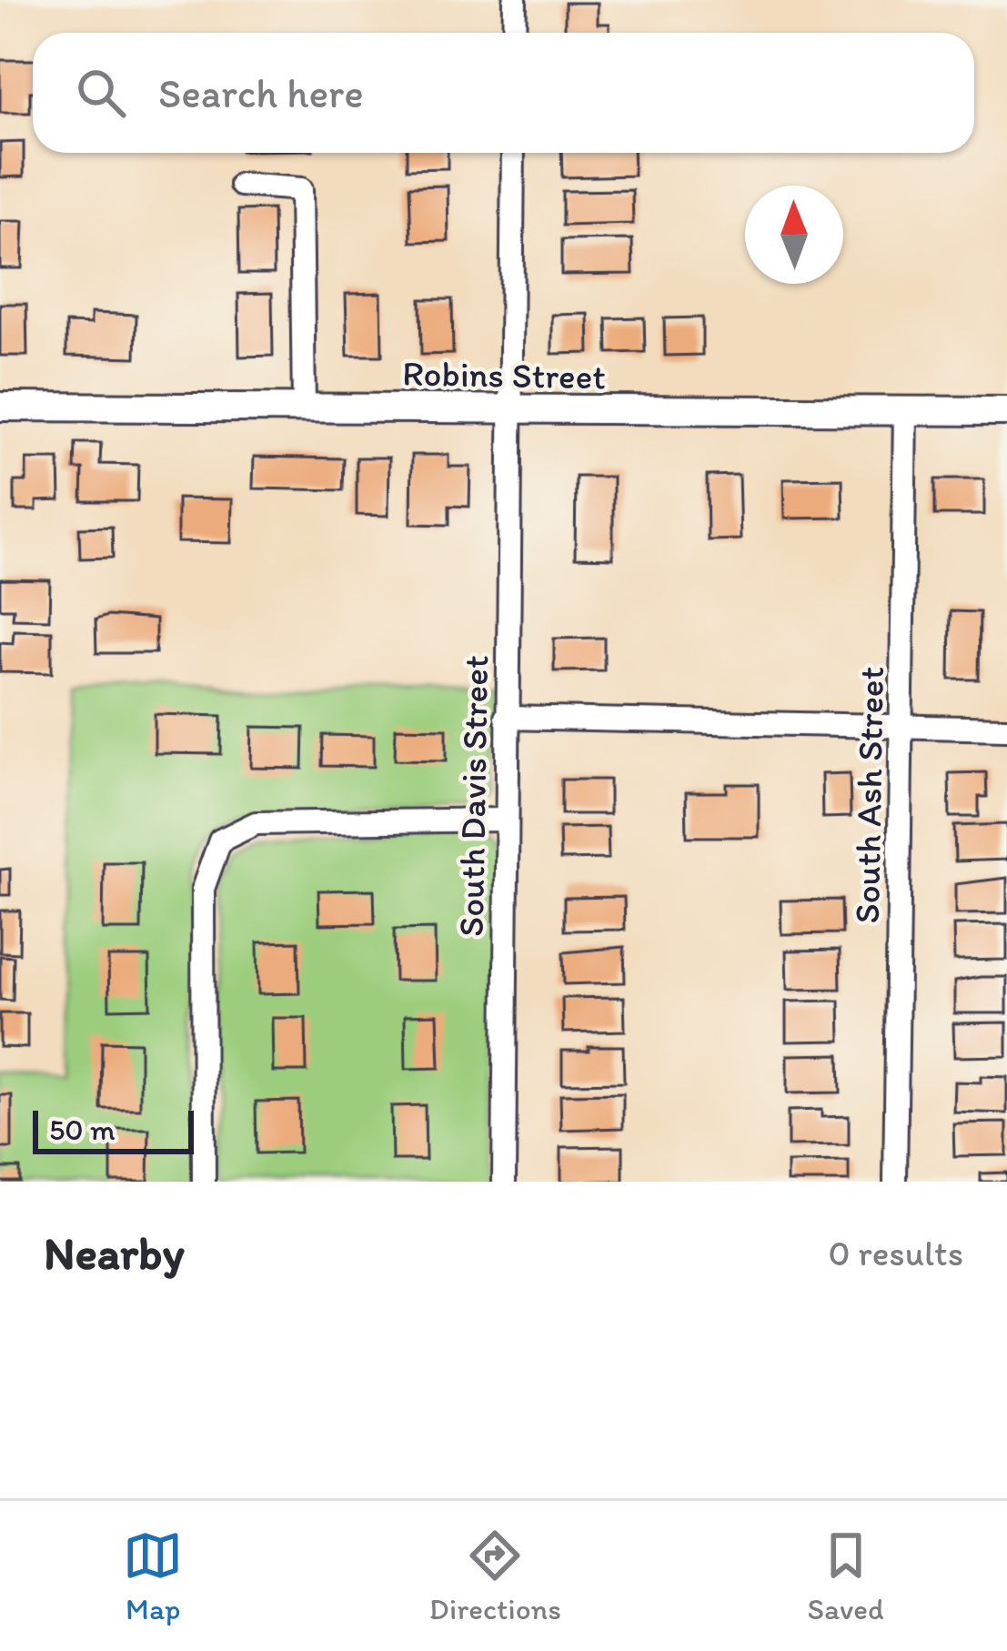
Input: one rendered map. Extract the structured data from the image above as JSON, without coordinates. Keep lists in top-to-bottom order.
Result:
{
  "streets": {
    "street": ["Robins Street", "South Ash Street", "South Davis Street"]
  },
  "crossings": [
    ["Robins Street", "South Ash Street"],
    ["Robins Street", "South Davis Street"]
  ],
  "scale_bar": "50 m",
  "north": "top",
  "page": {
    "search": "Search here",
    "scale": "50 m",
    "heading": ["Nearby", "0 results"],
    "nav": ["Map", "Directions", "Saved"]
  }
}
